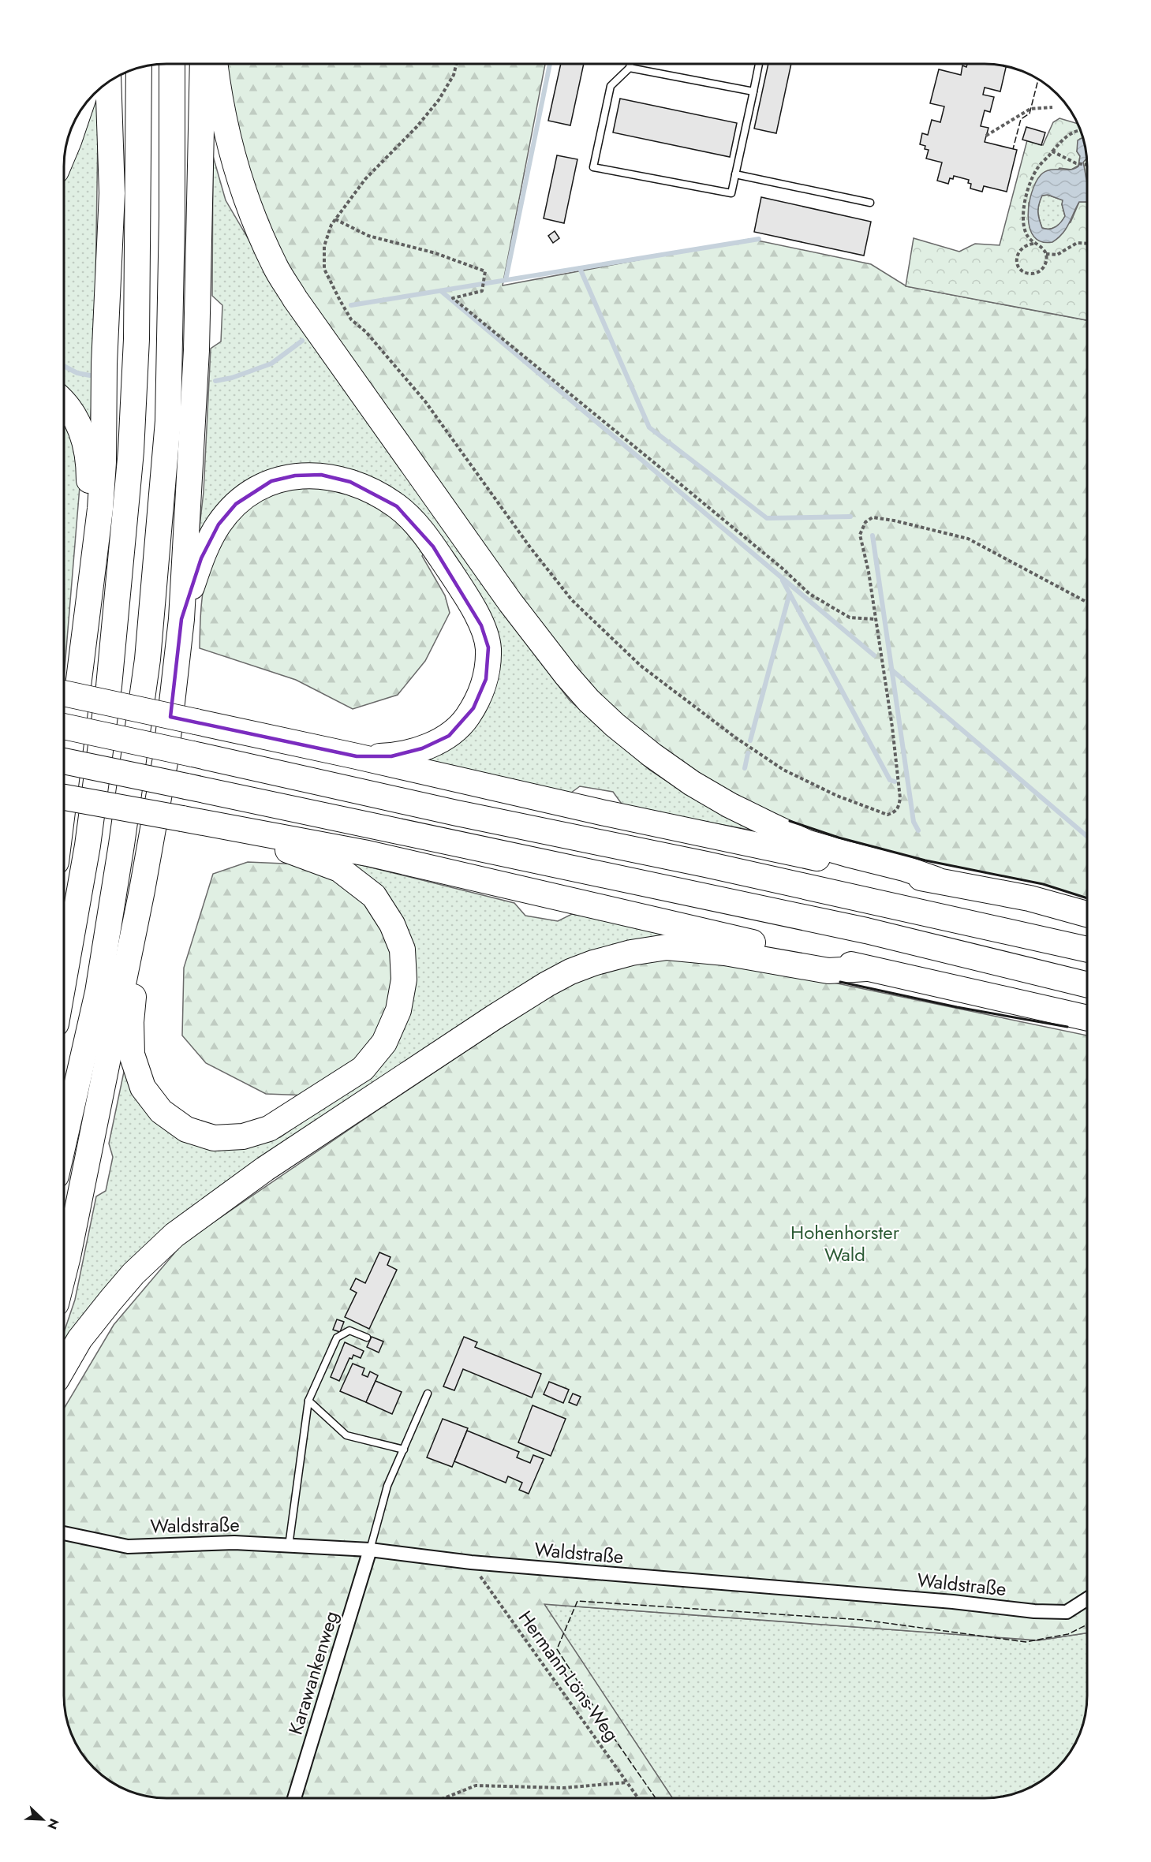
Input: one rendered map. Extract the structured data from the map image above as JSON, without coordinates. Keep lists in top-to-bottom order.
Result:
{
  "streets": {
    "street": ["Waldstraße", "Karawankenweg"],
    "path": ["Hermann-Löns-Weg"]
  },
  "crossings": [
    ["Waldstraße", "Karawankenweg"],
    ["Waldstraße", "Hermann-Löns-Weg"]
  ],
  "parks": ["Hohenhorster Wald"],
  "north": "bottom right"
}
